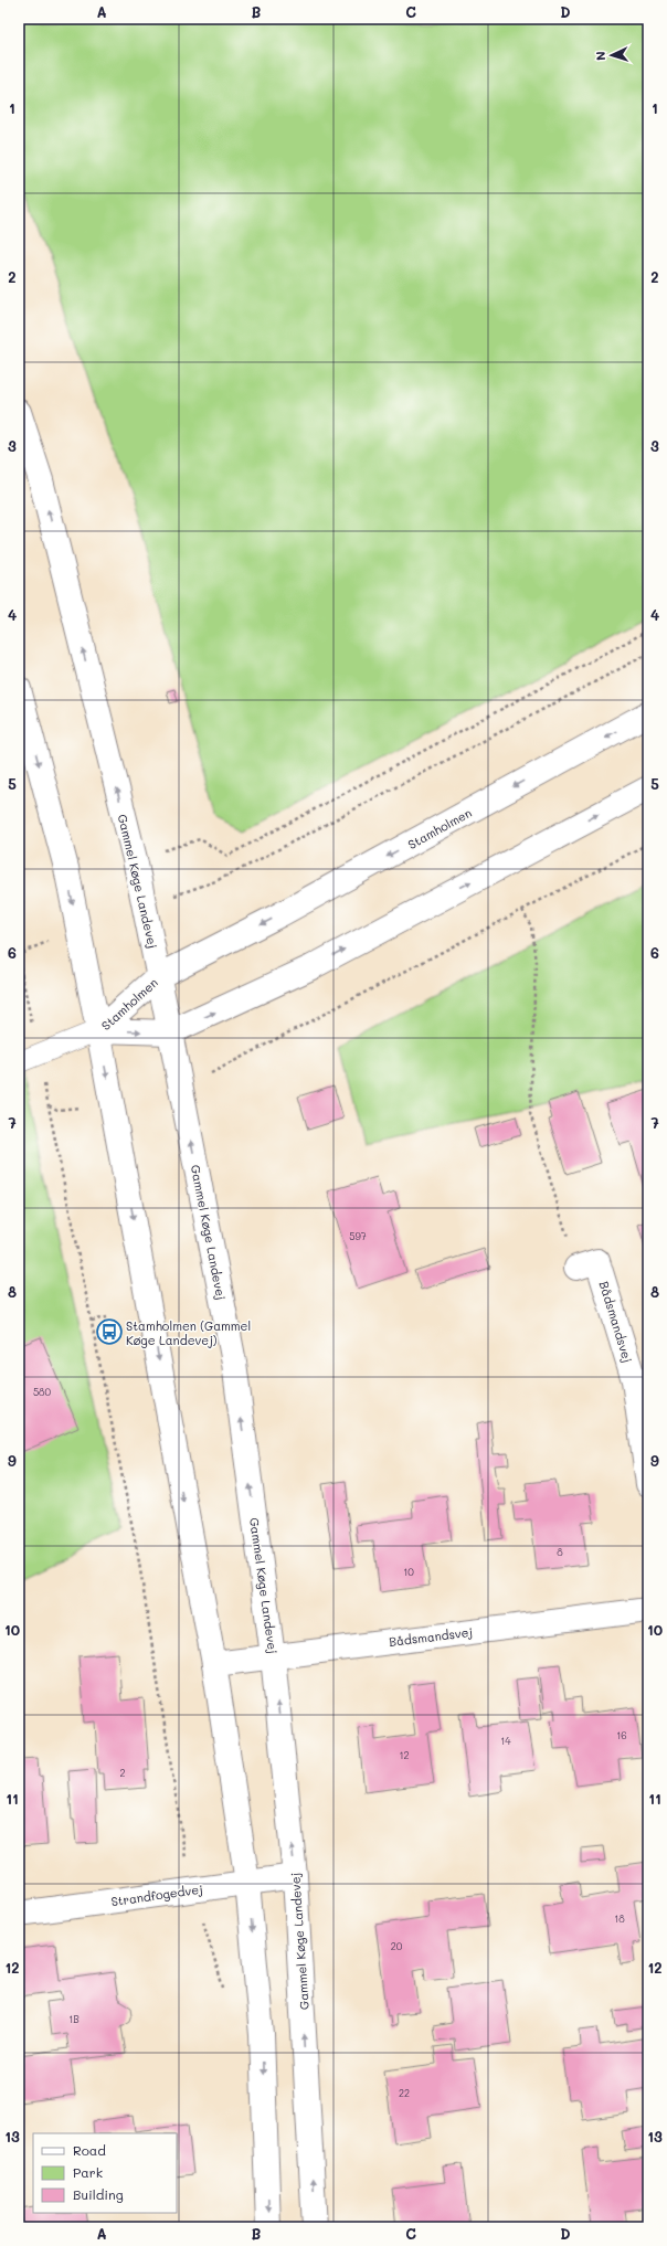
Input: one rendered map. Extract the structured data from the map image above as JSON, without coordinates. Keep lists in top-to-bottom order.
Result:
{
  "streets": {
    "main road": [
      "Stamholmen",
      "Gammel Køge Landevej",
      "Bådsmandsvej",
      "Strandfogedvej"
    ]
  },
  "crossings": [
    ["Stamholmen", "Gammel Køge Landevej"],
    ["Gammel Køge Landevej", "Bådsmandsvej"],
    ["Gammel Køge Landevej", "Strandfogedvej"]
  ],
  "places": {
    "bus stop": ["Stamholmen (Gammel Køge Landevej)"]
  },
  "house_numbers": [
    "597",
    "580",
    "8",
    "10",
    "16",
    "14",
    "12",
    "2",
    "18",
    "20",
    "1B",
    "22"
  ],
  "legend": ["Road", "Park", "Building"],
  "north": "left",
  "grid": {
    "columns": [
      "A",
      "B",
      "C",
      "D"
    ],
    "rows": [
      "1",
      "2",
      "3",
      "4",
      "5",
      "6",
      "7",
      "8",
      "9",
      "10",
      "11",
      "12",
      "13"
    ]
  }
}
